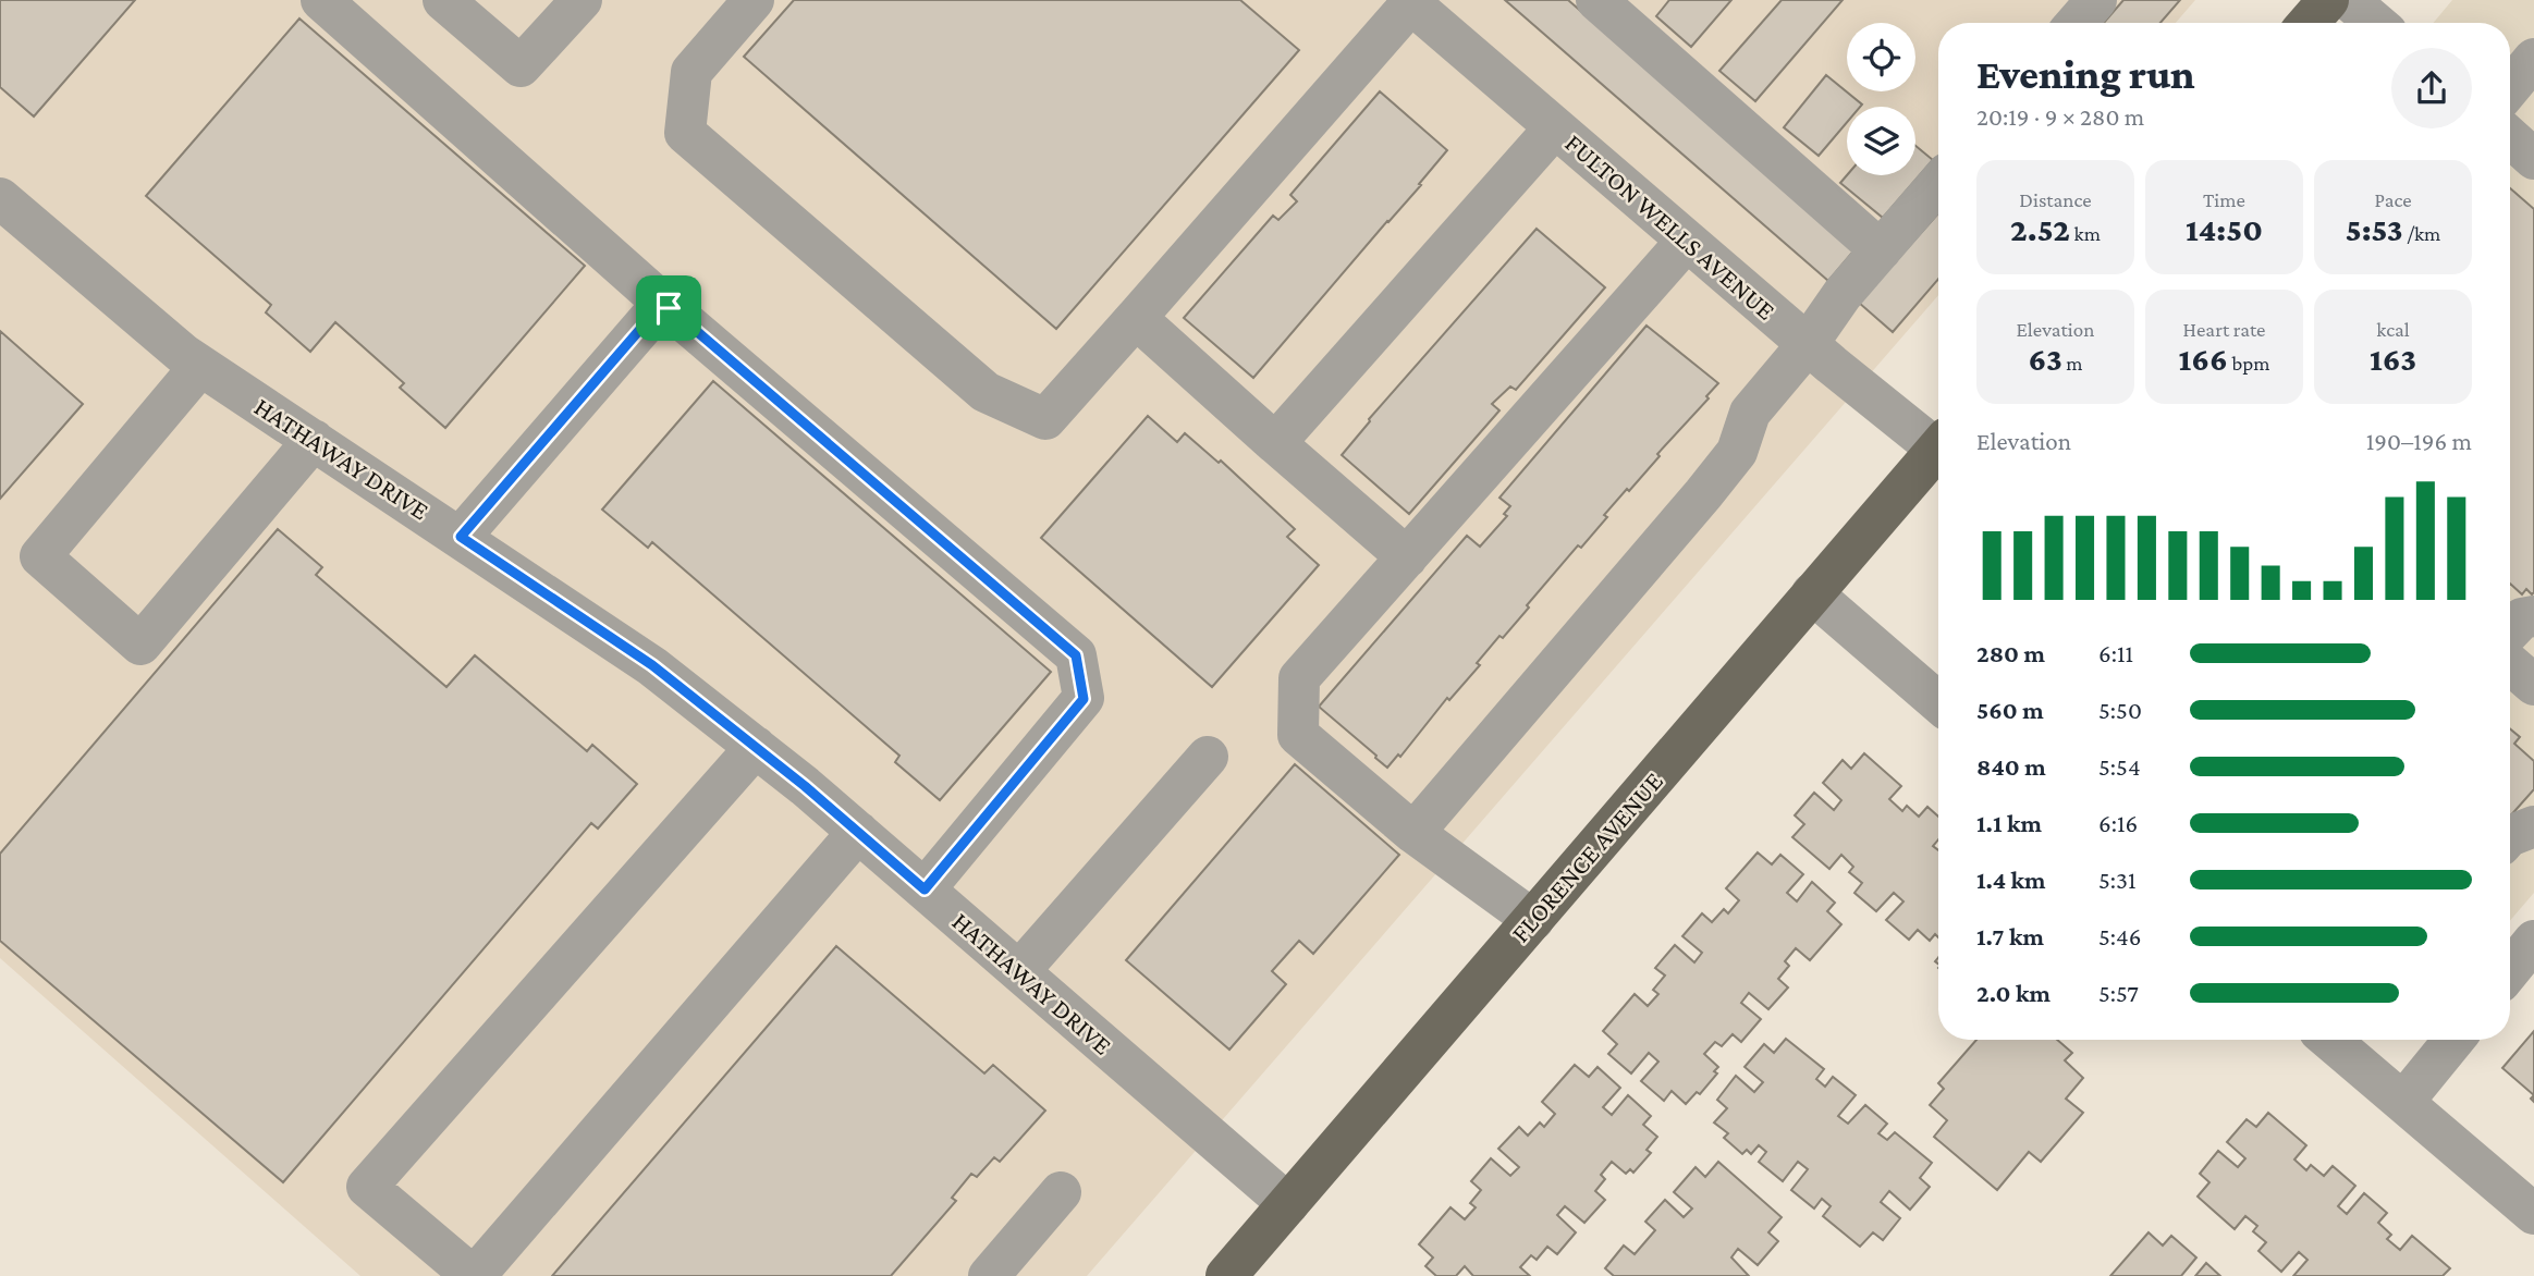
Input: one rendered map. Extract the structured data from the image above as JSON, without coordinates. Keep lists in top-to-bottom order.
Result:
{
  "streets": {
    "main road": ["FLORENCE AVENUE"],
    "street": ["FULTON WELLS AVENUE", "HATHAWAY DRIVE"]
  },
  "crossings": [
    ["HATHAWAY DRIVE", "FLORENCE AVENUE"]
  ],
  "page": {
    "heading": ["Evening run", "20:19 · 9 × 280 m"],
    "stats": [
      ["Distance", "2.52 km"],
      ["Time", "14:50"],
      ["Pace", "5:53 /km"],
      ["Elevation", "63 m"],
      ["Heart rate", "166 bpm"],
      ["kcal", "163"]
    ],
    "chart": ["Elevation", "190–196 m"],
    "list": [
      {
        "name": "280 m",
        "note": "6:11"
      },
      {
        "name": "560 m",
        "note": "5:50"
      },
      {
        "name": "840 m",
        "note": "5:54"
      },
      {
        "name": "1.1 km",
        "note": "6:16"
      },
      {
        "name": "1.4 km",
        "note": "5:31"
      },
      {
        "name": "1.7 km",
        "note": "5:46"
      },
      {
        "name": "2.0 km",
        "note": "5:57"
      }
    ]
  }
}
